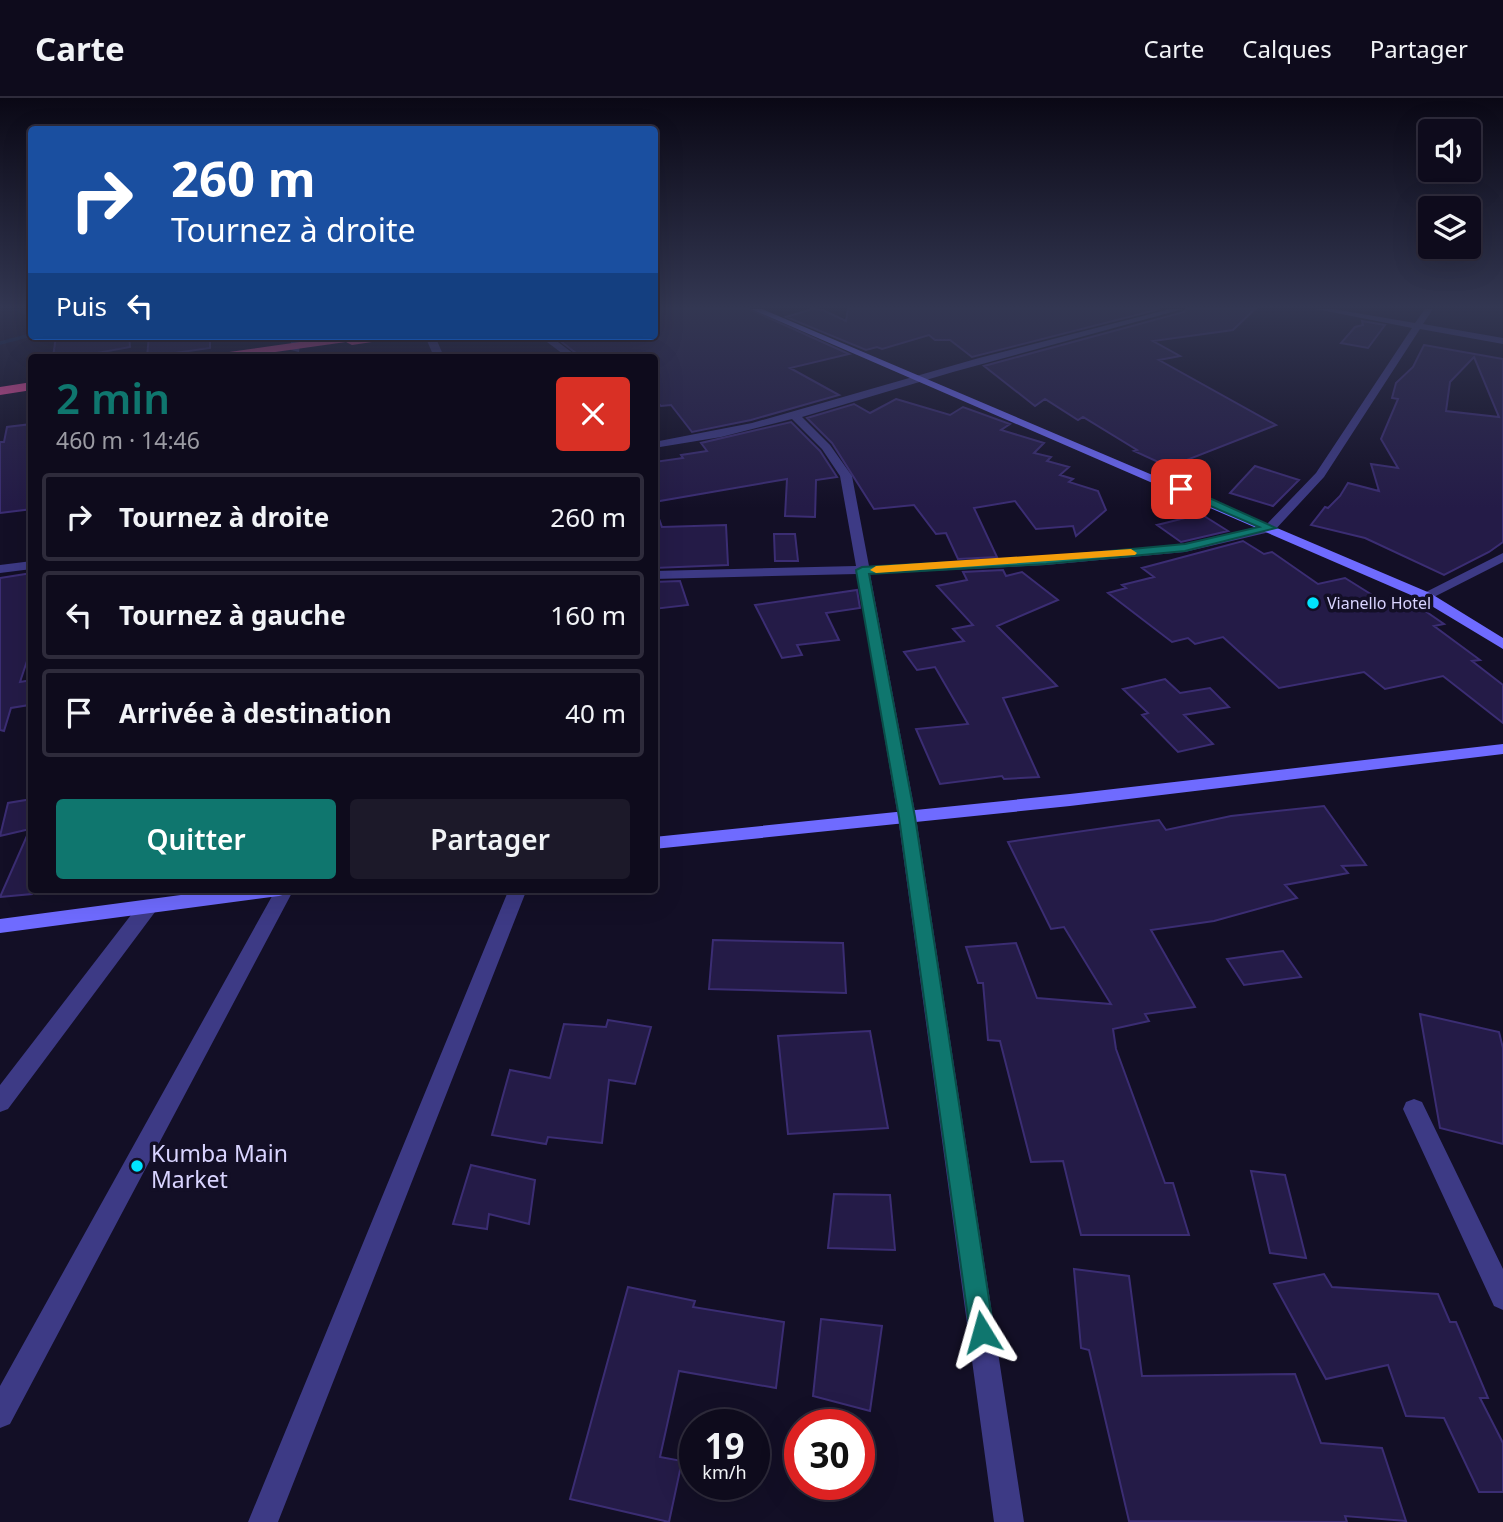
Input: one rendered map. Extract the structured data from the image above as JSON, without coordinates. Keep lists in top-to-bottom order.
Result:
{
  "places": ["Vianello Hotel", "Kumba Main Market"],
  "page": {
    "header": "Carte",
    "nav": ["Carte", "Calques", "Partager"],
    "turn": ["260 m", "Tournez à droite"],
    "then": "Puis",
    "heading": ["2 min", "460 m · 14:46"],
    "list": [
      {
        "name": "Tournez à droite",
        "value": "260 m"
      },
      {
        "name": "Tournez à gauche",
        "value": "160 m"
      },
      {
        "name": "Arrivée à destination",
        "value": "40 m"
      }
    ],
    "buttons": ["Quitter", "Partager"],
    "speed": "19 km/h",
    "limit": "30"
  }
}
